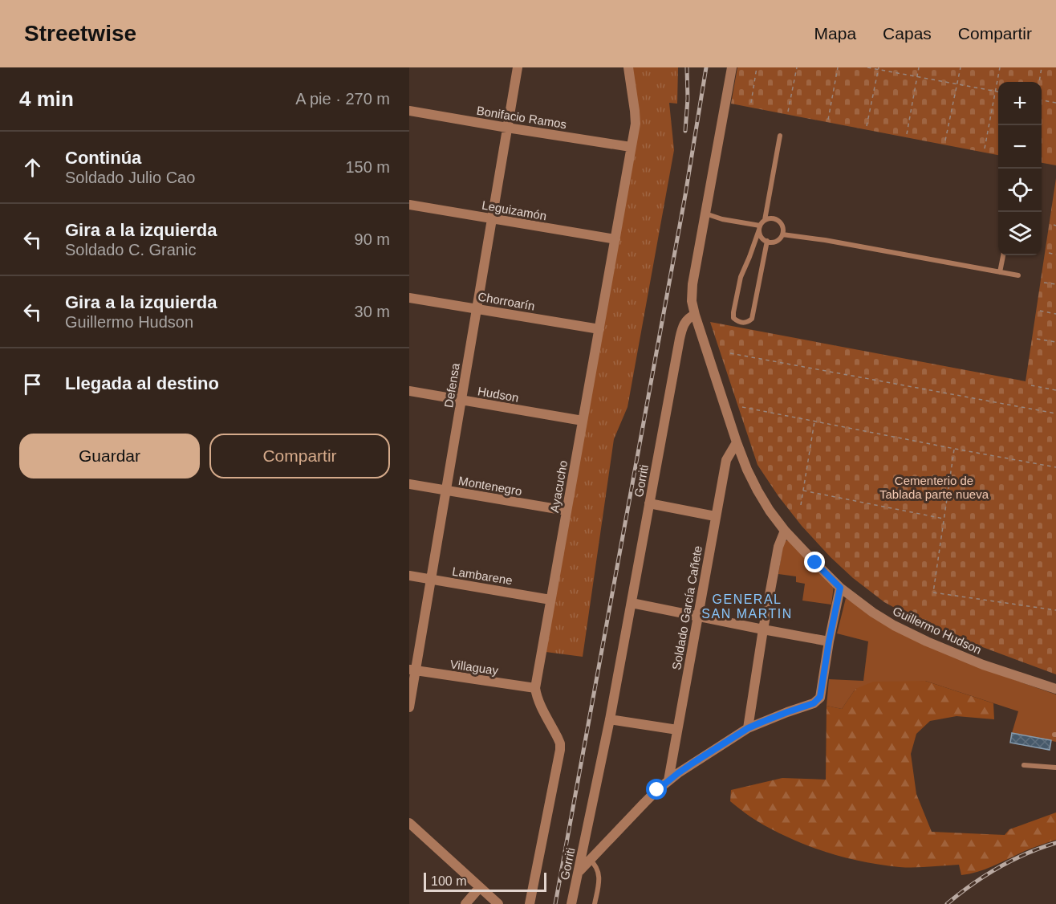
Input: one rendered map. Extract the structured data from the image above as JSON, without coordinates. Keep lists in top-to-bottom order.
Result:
{
  "streets": {
    "street": [
      "Bonifacio Ramos",
      "Leguizamón",
      "Chorroarín",
      "Defensa",
      "Hudson",
      "Gorriti",
      "Montenegro",
      "Ayacucho",
      "Lambarene",
      "Soldado García Cañete",
      "Guillermo Hudson",
      "Villaguay"
    ]
  },
  "crossings": [
    ["Bonifacio Ramos", "Defensa"],
    ["Bonifacio Ramos", "Ayacucho"],
    ["Leguizamón", "Defensa"],
    ["Leguizamón", "Ayacucho"],
    ["Chorroarín", "Defensa"],
    ["Chorroarín", "Ayacucho"],
    ["Defensa", "Hudson"],
    ["Defensa", "Montenegro"],
    ["Defensa", "Lambarene"],
    ["Defensa", "Villaguay"],
    ["Hudson", "Ayacucho"],
    ["Gorriti", "Guillermo Hudson"],
    ["Montenegro", "Ayacucho"],
    ["Ayacucho", "Lambarene"],
    ["Ayacucho", "Villaguay"],
    ["Soldado García Cañete", "Guillermo Hudson"]
  ],
  "districts": ["GENERAL SAN MARTIN"],
  "parks": ["Cementerio de Tablada parte nueva"],
  "scale_bar": "100 m",
  "page": {
    "header": "Streetwise",
    "nav": ["Mapa", "Capas", "Compartir"],
    "heading": ["4 min", "A pie · 270 m"],
    "map_buttons": ["+", "−"],
    "list": [
      ["Continúa", "Soldado Julio Cao", "150 m"],
      ["Gira a la izquierda", "Soldado C. Granic", "90 m"],
      ["Gira a la izquierda", "Guillermo Hudson", "30 m"],
      "Llegada al destino"
    ],
    "buttons": ["Guardar", "Compartir"],
    "scale": "100 m"
  }
}
